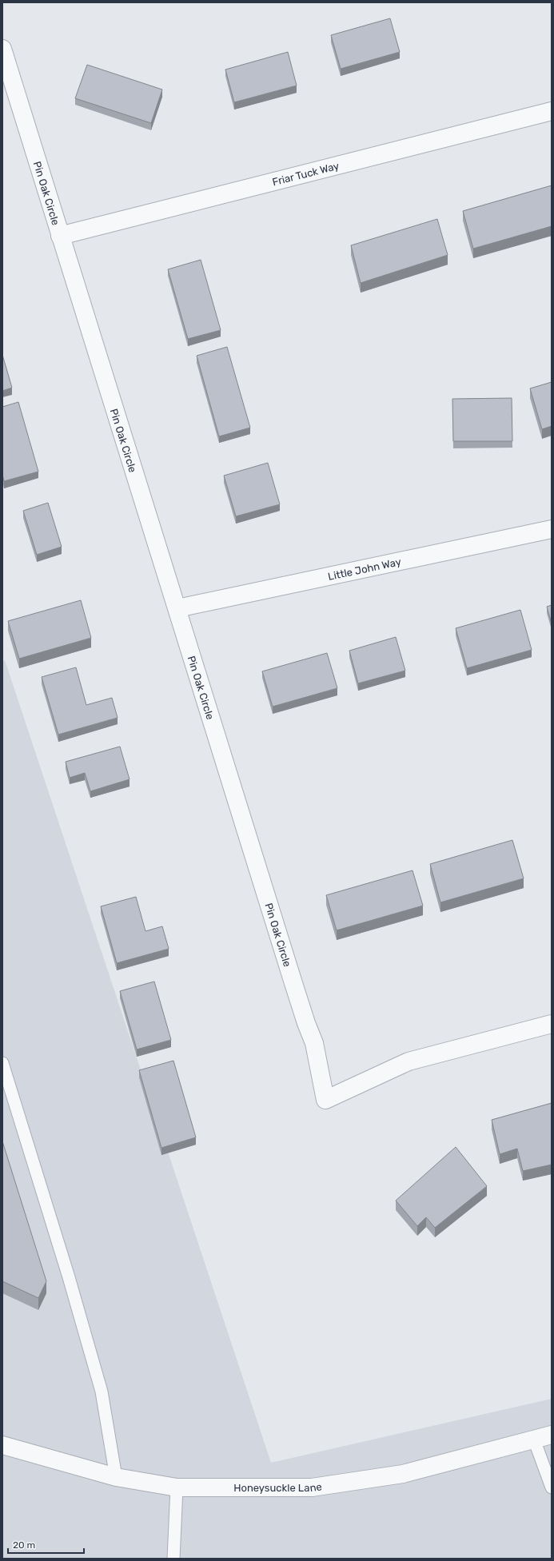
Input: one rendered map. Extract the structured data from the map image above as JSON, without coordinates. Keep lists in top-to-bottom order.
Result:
{
  "streets": {
    "street": [
      "Friar Tuck Way",
      "Pin Oak Circle",
      "Little John Way",
      "Honeysuckle Lane"
    ]
  },
  "crossings": [
    ["Friar Tuck Way", "Pin Oak Circle"],
    ["Pin Oak Circle", "Little John Way"]
  ],
  "scale_bar": "20 m"
}
